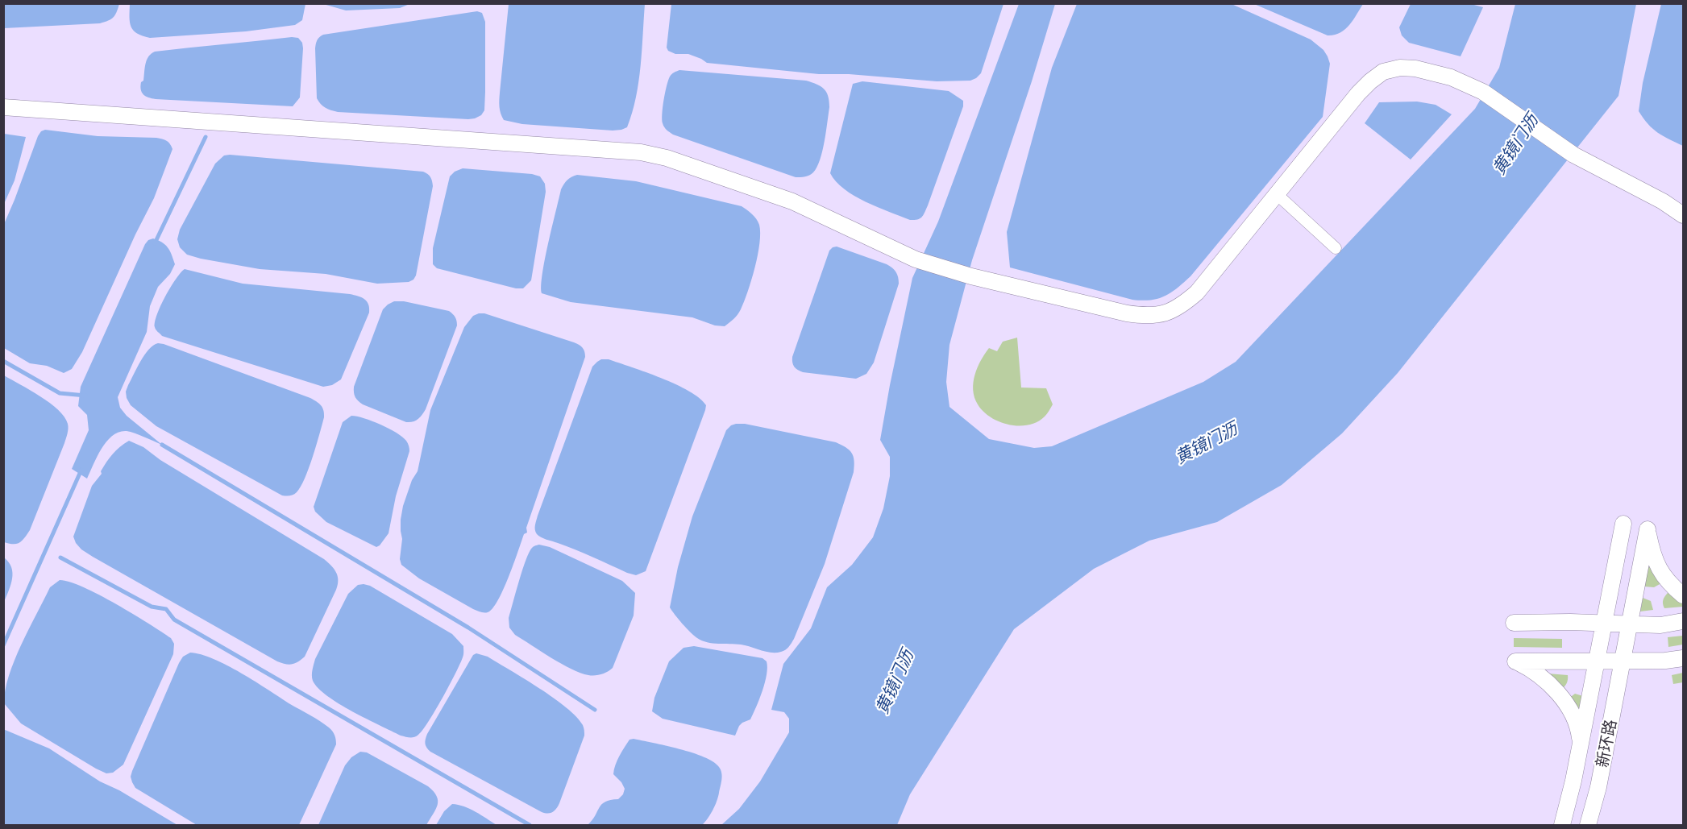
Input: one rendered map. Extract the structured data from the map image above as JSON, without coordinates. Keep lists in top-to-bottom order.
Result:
{
  "streets": {
    "street": ["新环路"]
  },
  "water": ["黄镜门沥"]
}
